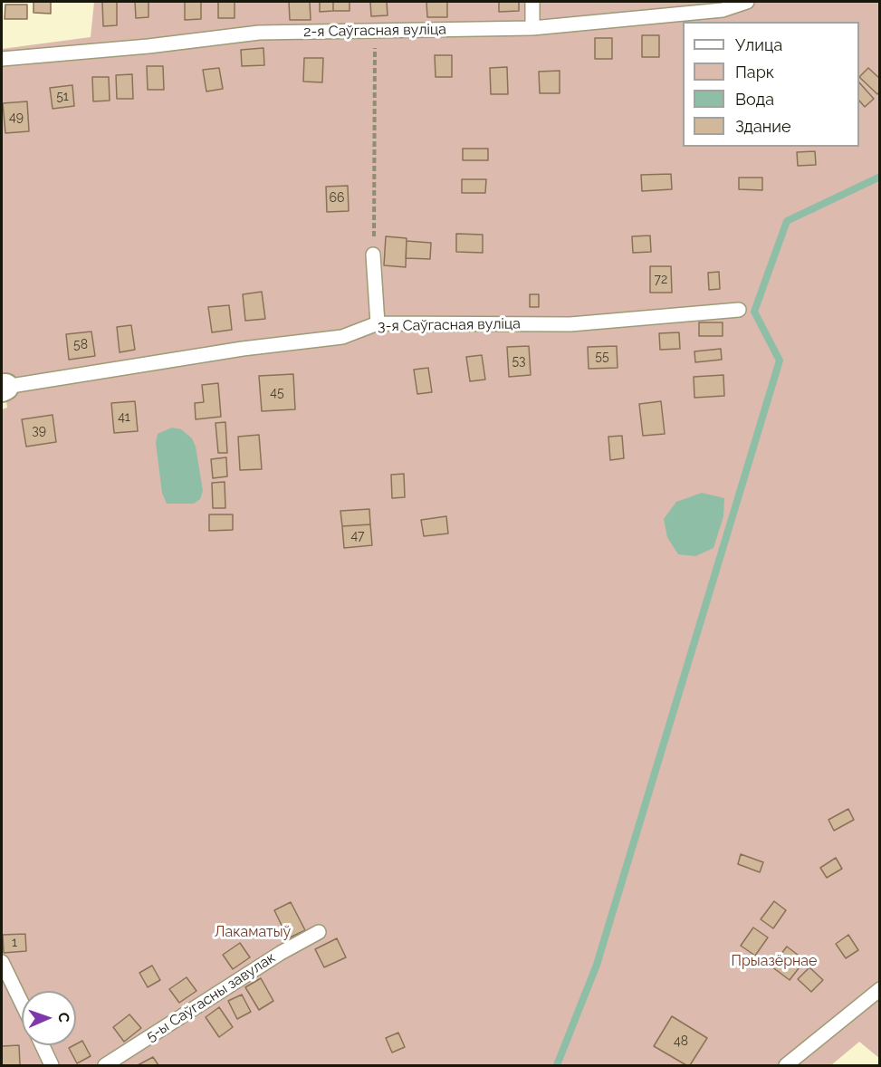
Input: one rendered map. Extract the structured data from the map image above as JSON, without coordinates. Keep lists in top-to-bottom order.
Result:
{
  "streets": {
    "lane": ["2-я Саўгасная вуліца", "3-я Саўгасная вуліца", "5-ы Саўгасны завулак"]
  },
  "parks": ["Лакаматыў", "Прыазёрнае"],
  "house_numbers": [
    "51",
    "49",
    "66",
    "72",
    "58",
    "55",
    "53",
    "45",
    "41",
    "39",
    "47",
    "1",
    "48"
  ],
  "legend": [
    "Улица",
    "Парк",
    "Вода",
    "Здание"
  ],
  "north": "right"
}
